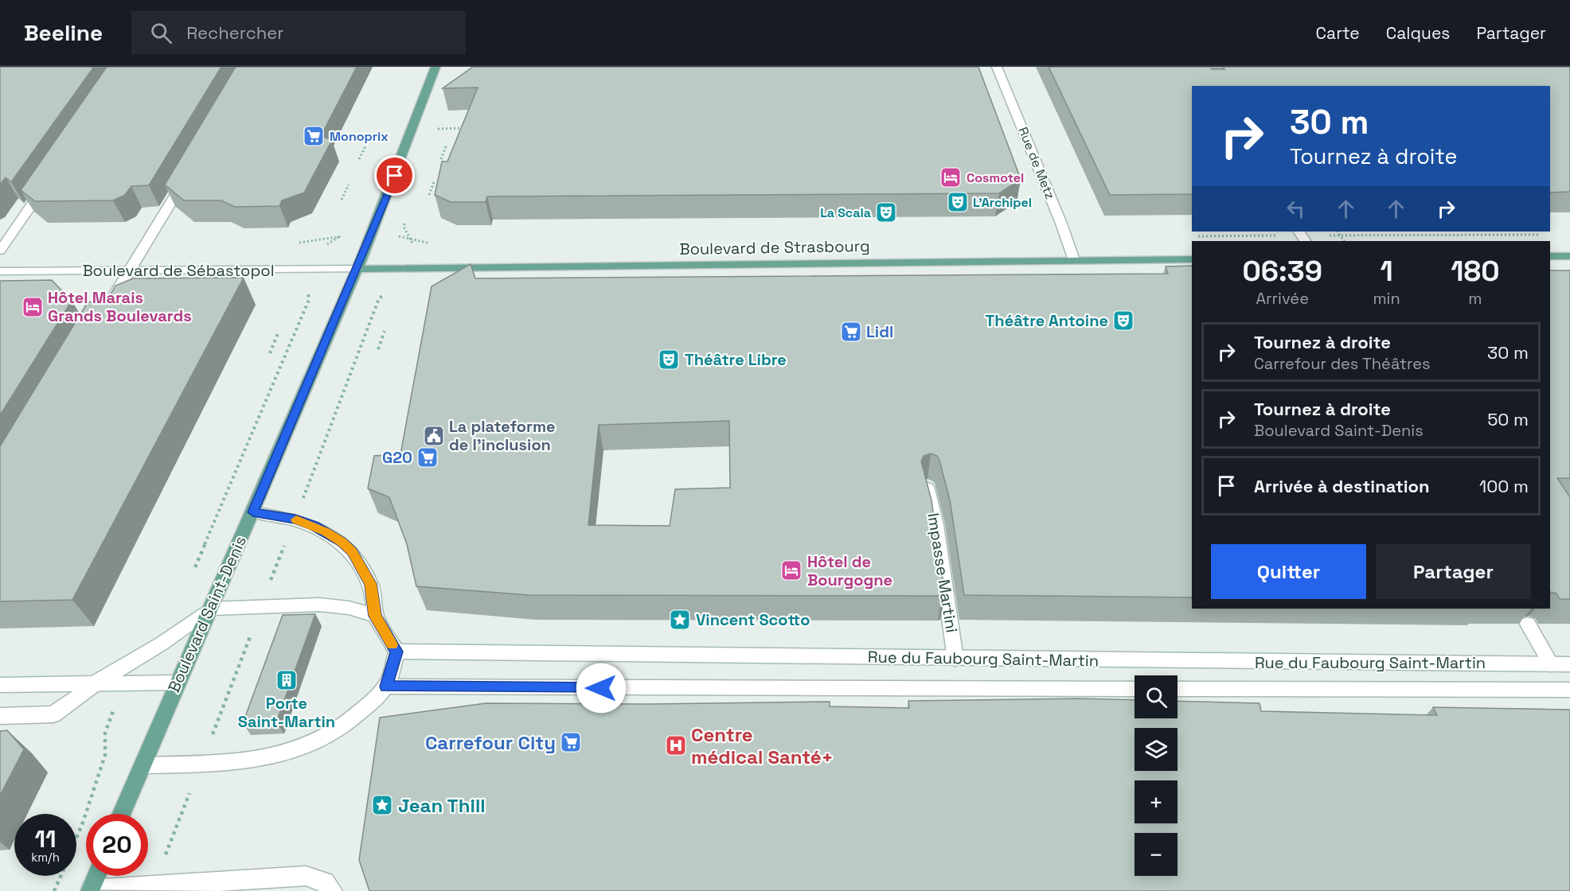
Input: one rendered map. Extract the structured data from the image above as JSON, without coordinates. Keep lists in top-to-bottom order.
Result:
{
  "streets": {
    "main road": [
      "Rue de Metz",
      "Boulevard de Strasbourg",
      "Boulevard de Sébastopol",
      "Impasse Martini",
      "Boulevard Saint-Denis",
      "Rue du Faubourg Saint-Martin"
    ]
  },
  "crossings": [
    ["Rue de Metz", "Boulevard de Strasbourg"],
    ["Boulevard de Strasbourg", "Boulevard de Sébastopol"],
    ["Boulevard de Strasbourg", "Boulevard Saint-Denis"],
    ["Boulevard de Sébastopol", "Boulevard Saint-Denis"],
    ["Impasse Martini", "Rue du Faubourg Saint-Martin"]
  ],
  "places": {
    "supermarket": [
      "Monoprix",
      "Lidl",
      "G20",
      "Carrefour City"
    ],
    "hotel": ["Cosmotel", "Hôtel Marais Grands Boulevards", "Hôtel de Bourgogne"],
    "theatre": [
      "L'Archipel",
      "La Scala",
      "Théâtre Antoine",
      "Théâtre Libre"
    ],
    "public building": ["La plateforme de l'inclusion"],
    "place": ["Vincent Scotto", "Jean Thill"],
    "building": ["Porte Saint-Martin"],
    "hospital": ["Centre médical Santé+"]
  },
  "page": {
    "header": "Beeline",
    "search": "Rechercher",
    "nav": ["Carte", "Calques", "Partager"],
    "turn": ["30 m", "Tournez à droite"],
    "eta": [
      "06:39",
      "Arrivée",
      "1",
      "min",
      "180",
      "m"
    ],
    "list": [
      {
        "name": "Tournez à droite",
        "note": "Carrefour des Théâtres",
        "value": "30 m"
      },
      {
        "name": "Tournez à droite",
        "note": "Boulevard Saint-Denis",
        "value": "50 m"
      },
      {
        "name": "Arrivée à destination",
        "value": "100 m"
      }
    ],
    "buttons": ["Quitter", "Partager"],
    "map_buttons": ["+", "−"],
    "speed": "11 km/h",
    "limit": "20"
  }
}
